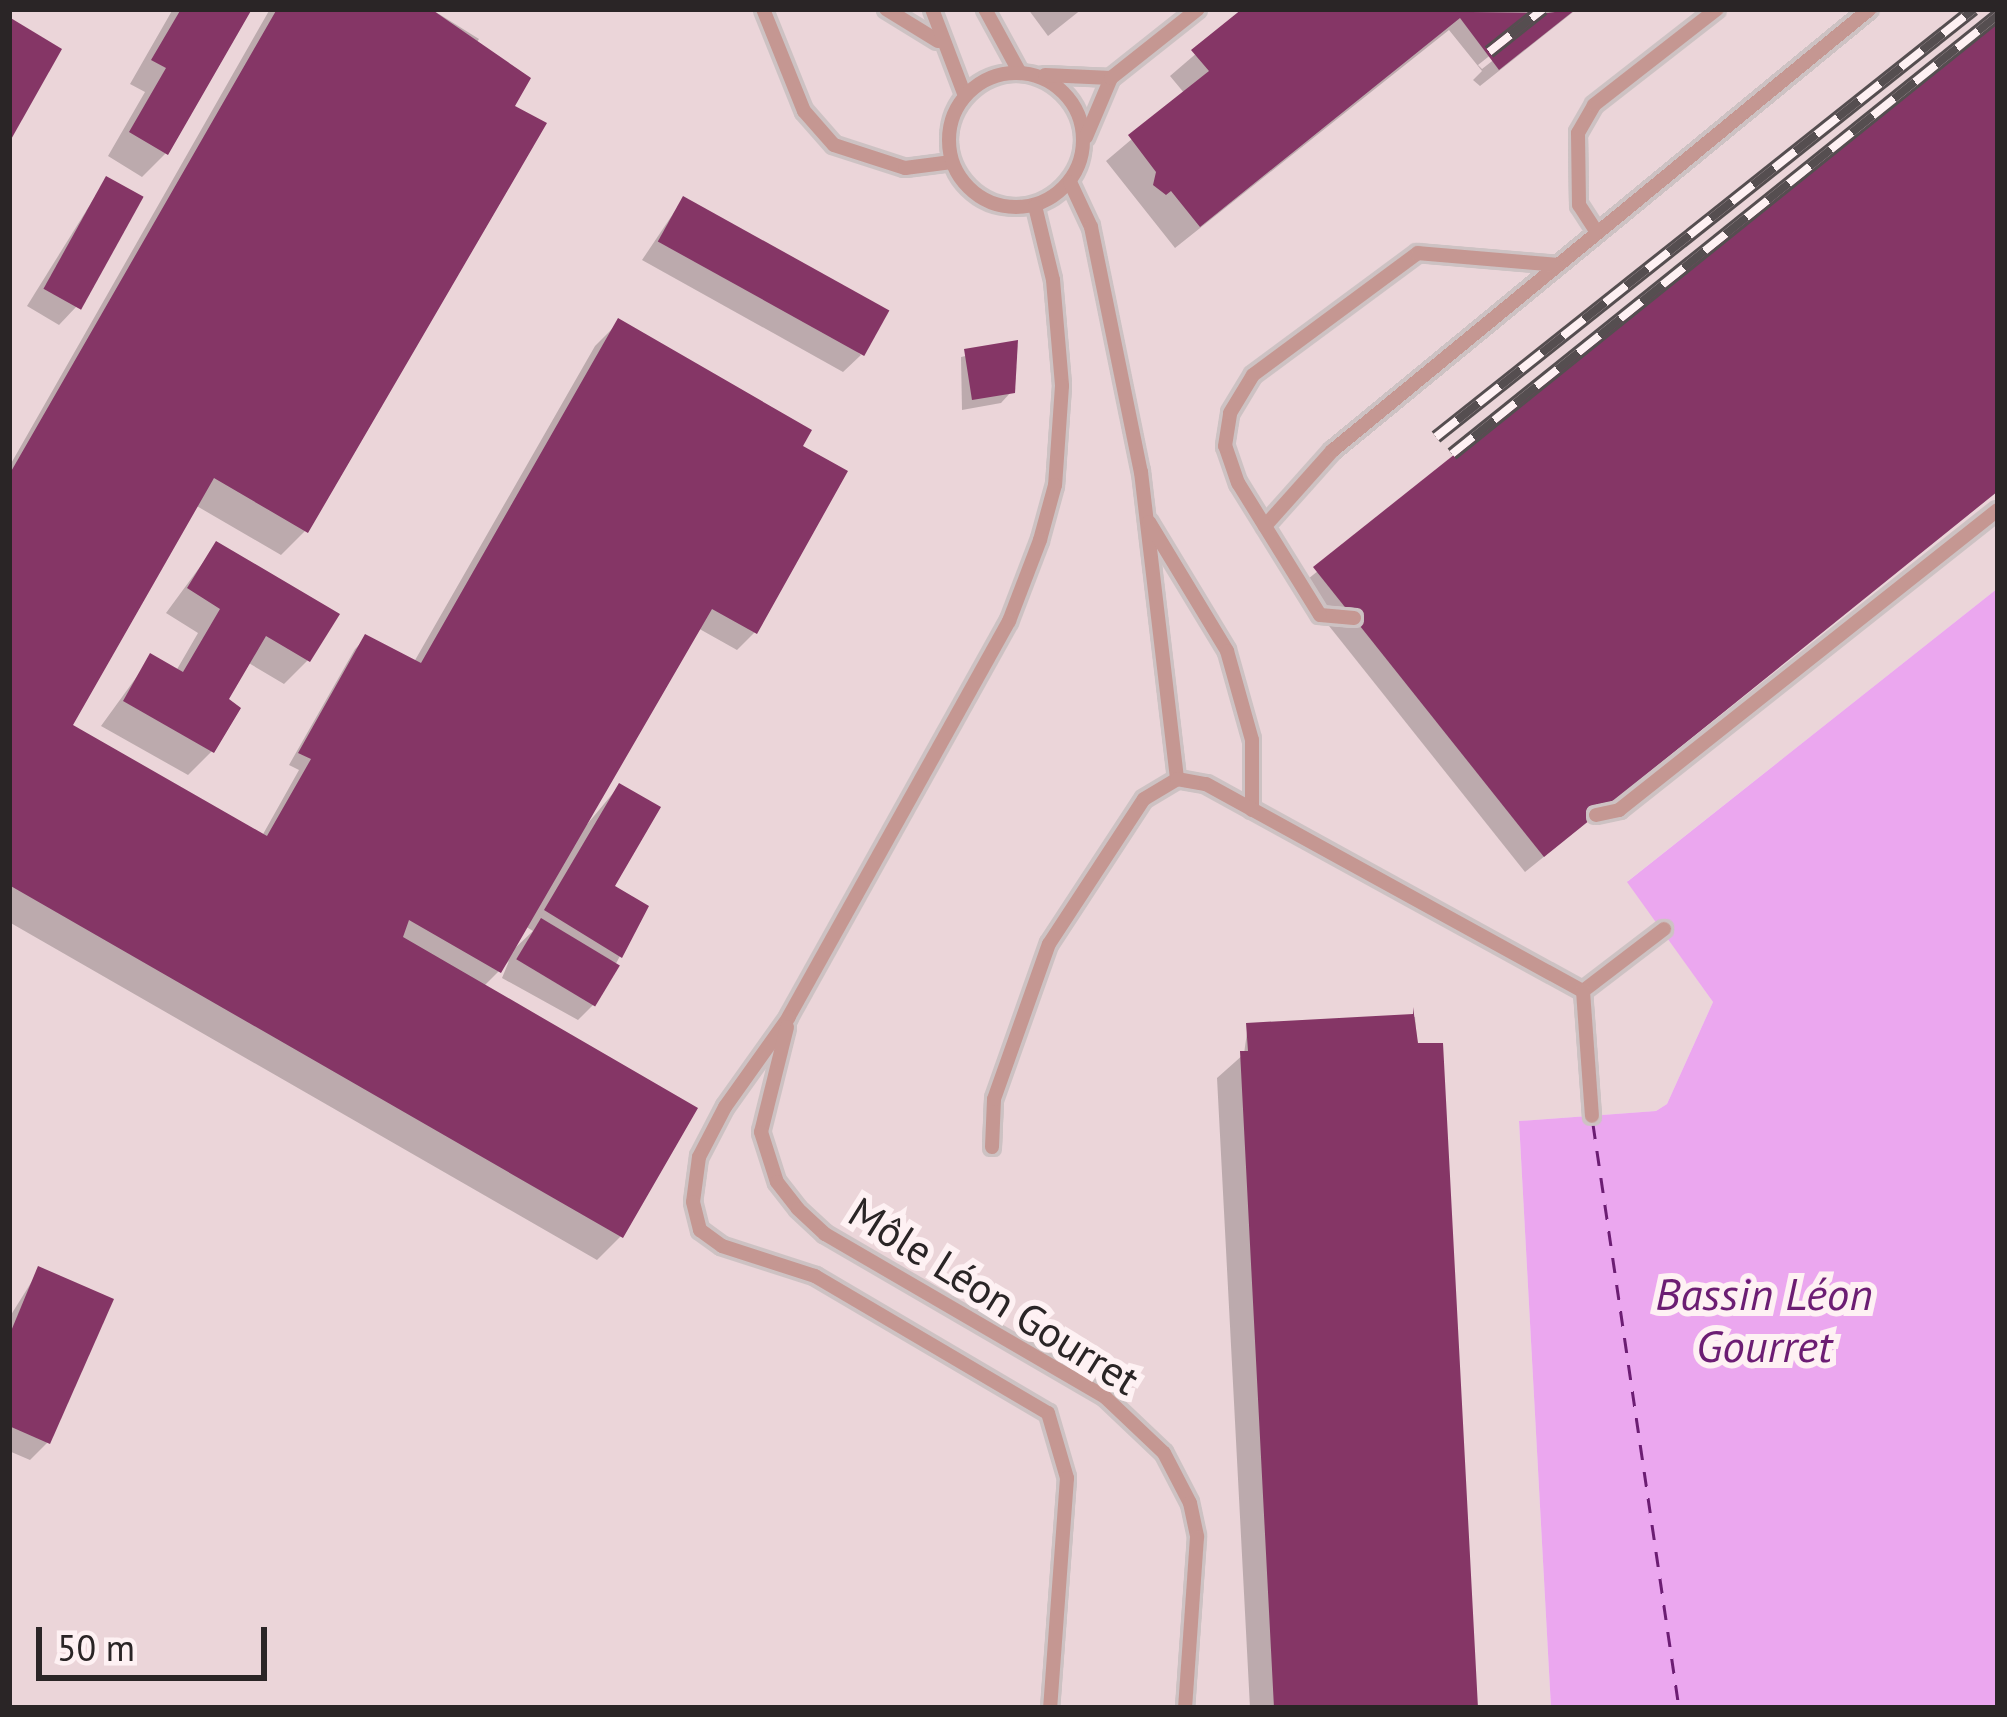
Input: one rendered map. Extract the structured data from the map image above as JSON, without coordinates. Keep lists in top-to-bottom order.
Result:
{
  "streets": {
    "lane": ["Môle Léon Gourret"]
  },
  "water": ["Bassin Léon Gourret"],
  "scale_bar": "50 m"
}
